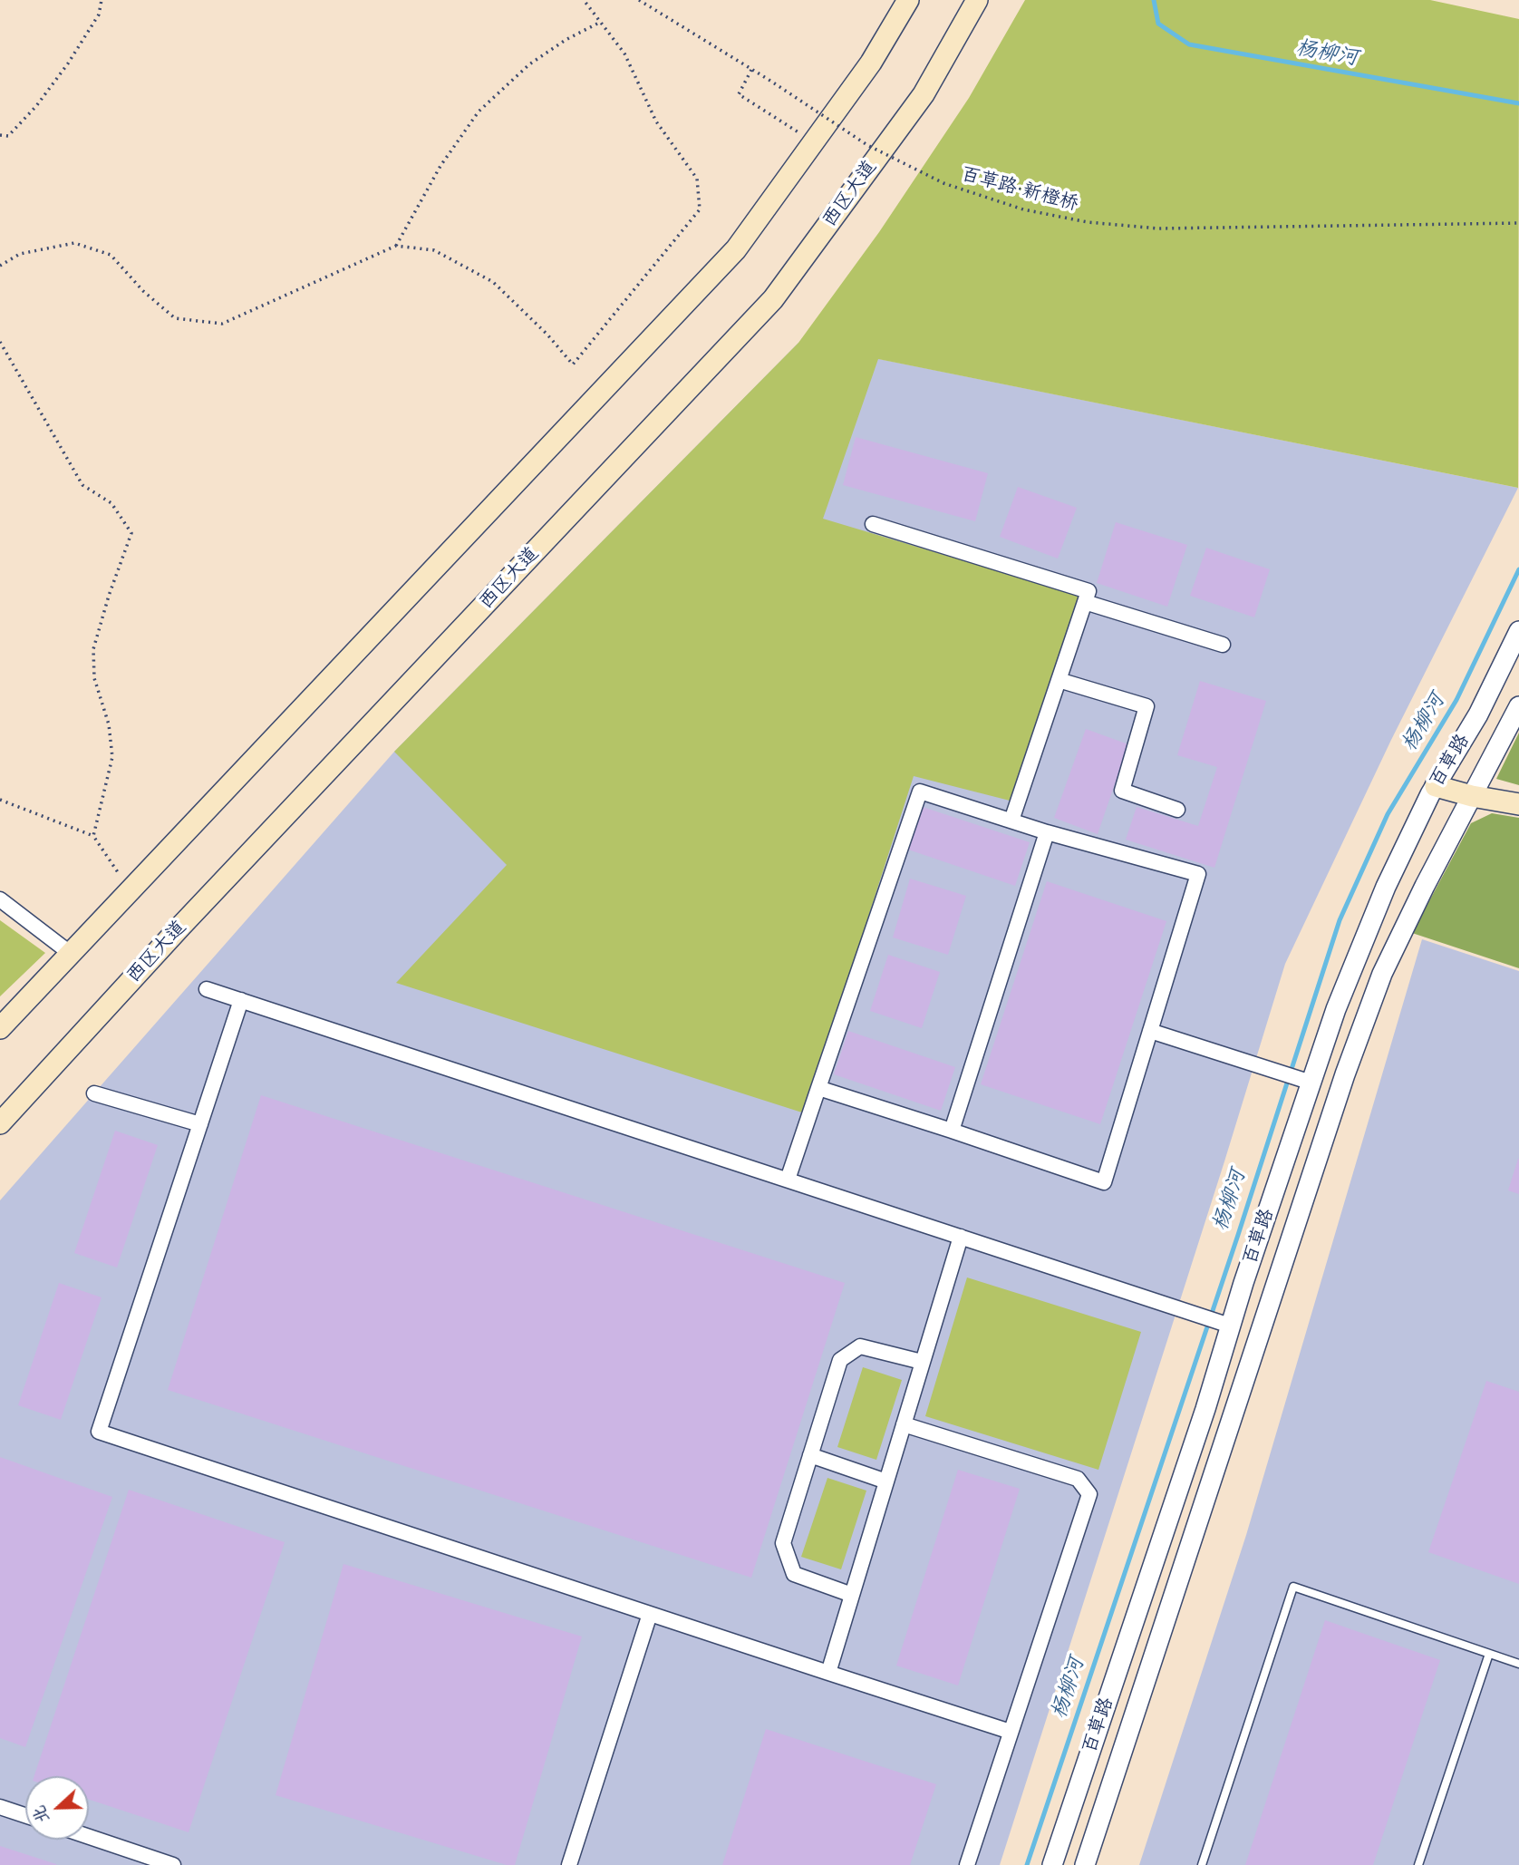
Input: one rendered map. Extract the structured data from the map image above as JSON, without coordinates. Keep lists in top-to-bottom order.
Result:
{
  "streets": {
    "main road": ["西区大道"],
    "street": ["百草路"],
    "path": ["百草路·新橙桥"]
  },
  "water": ["杨柳河"],
  "north": "left"
}
